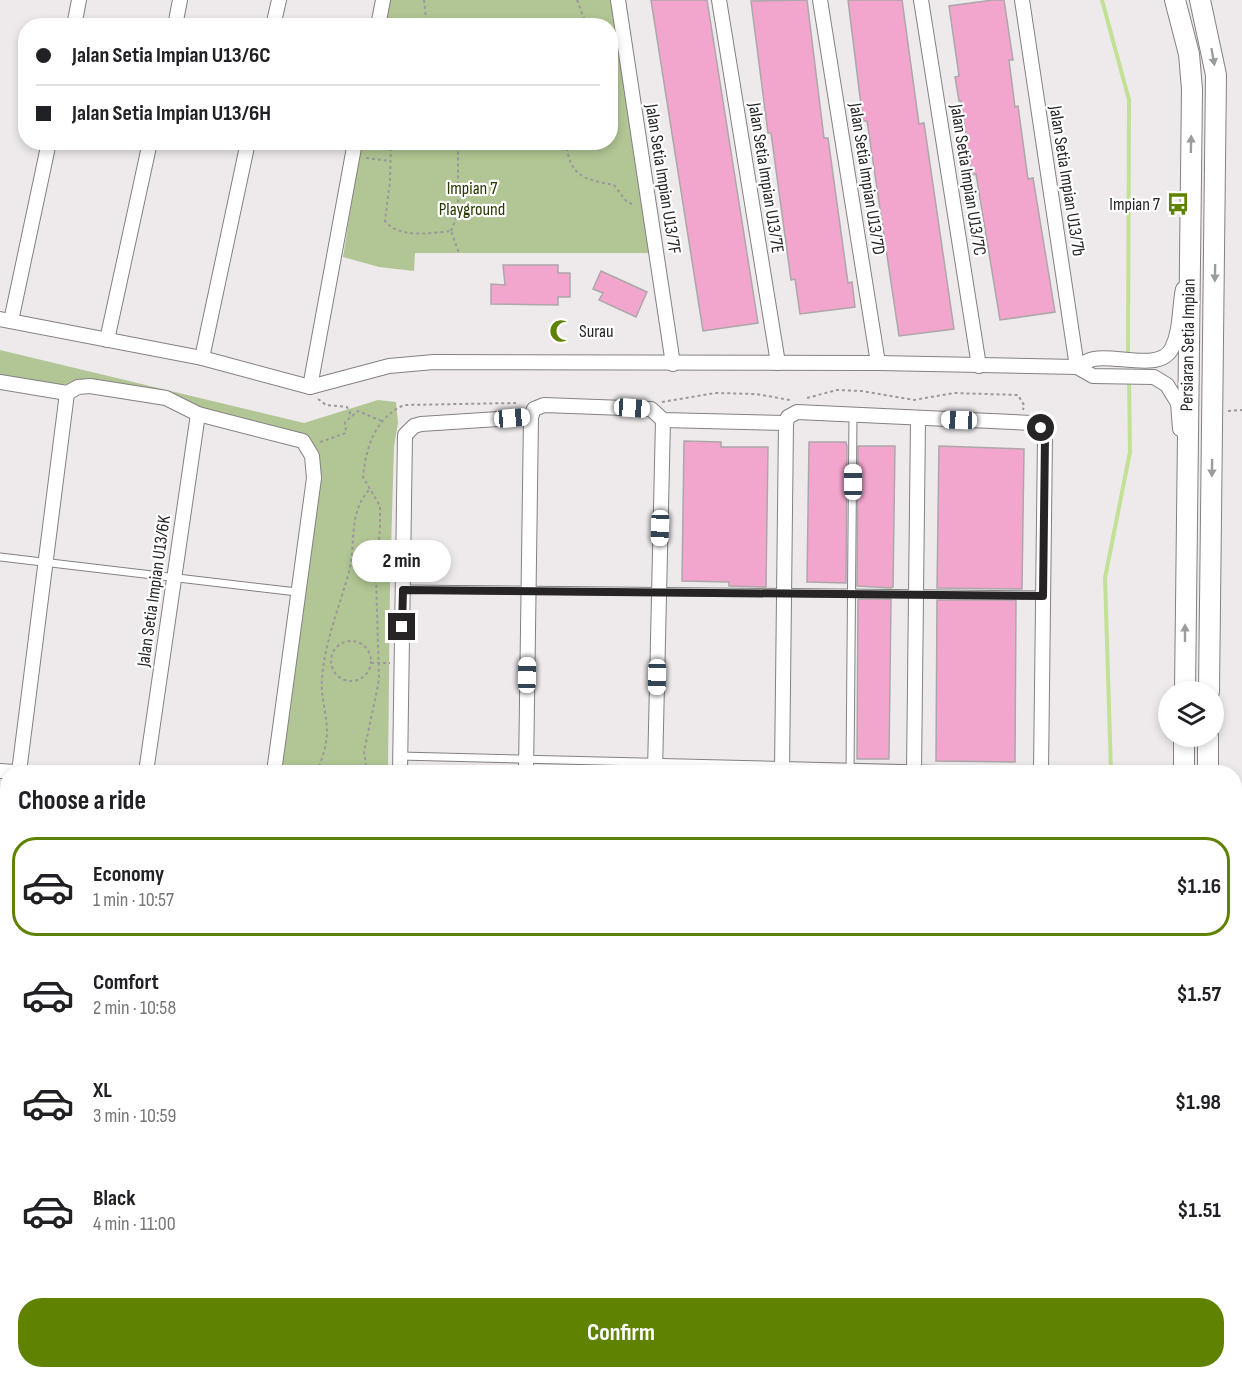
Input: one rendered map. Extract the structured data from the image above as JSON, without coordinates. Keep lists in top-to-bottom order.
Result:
{
  "streets": {
    "street": [
      "Jalan Setia Impian U13/7E",
      "Jalan Setia Impian U13/7F",
      "Jalan Setia Impian U13/7D",
      "Jalan Setia Impian U13/7C",
      "Jalan Setia Impian U13/7b",
      "Persiaran Setia Impian",
      "Jalan Setia Impian U13/6K"
    ]
  },
  "parks": ["Impian 7 Playground"],
  "places": {
    "bus stop": ["Impian 7"],
    "mosque": ["Surau"]
  },
  "page": {
    "banner": ["Jalan Setia Impian U13/6C", "Jalan Setia Impian U13/6H"],
    "bubble": "2 min",
    "heading": "Choose a ride",
    "list": [
      {
        "name": "Economy",
        "note": "1 min · 10:57",
        "value": "$1.16"
      },
      {
        "name": "Comfort",
        "note": "2 min · 10:58",
        "value": "$1.57"
      },
      {
        "name": "XL",
        "note": "3 min · 10:59",
        "value": "$1.98"
      },
      {
        "name": "Black",
        "note": "4 min · 11:00",
        "value": "$1.51"
      }
    ],
    "buttons": "Confirm"
  }
}
